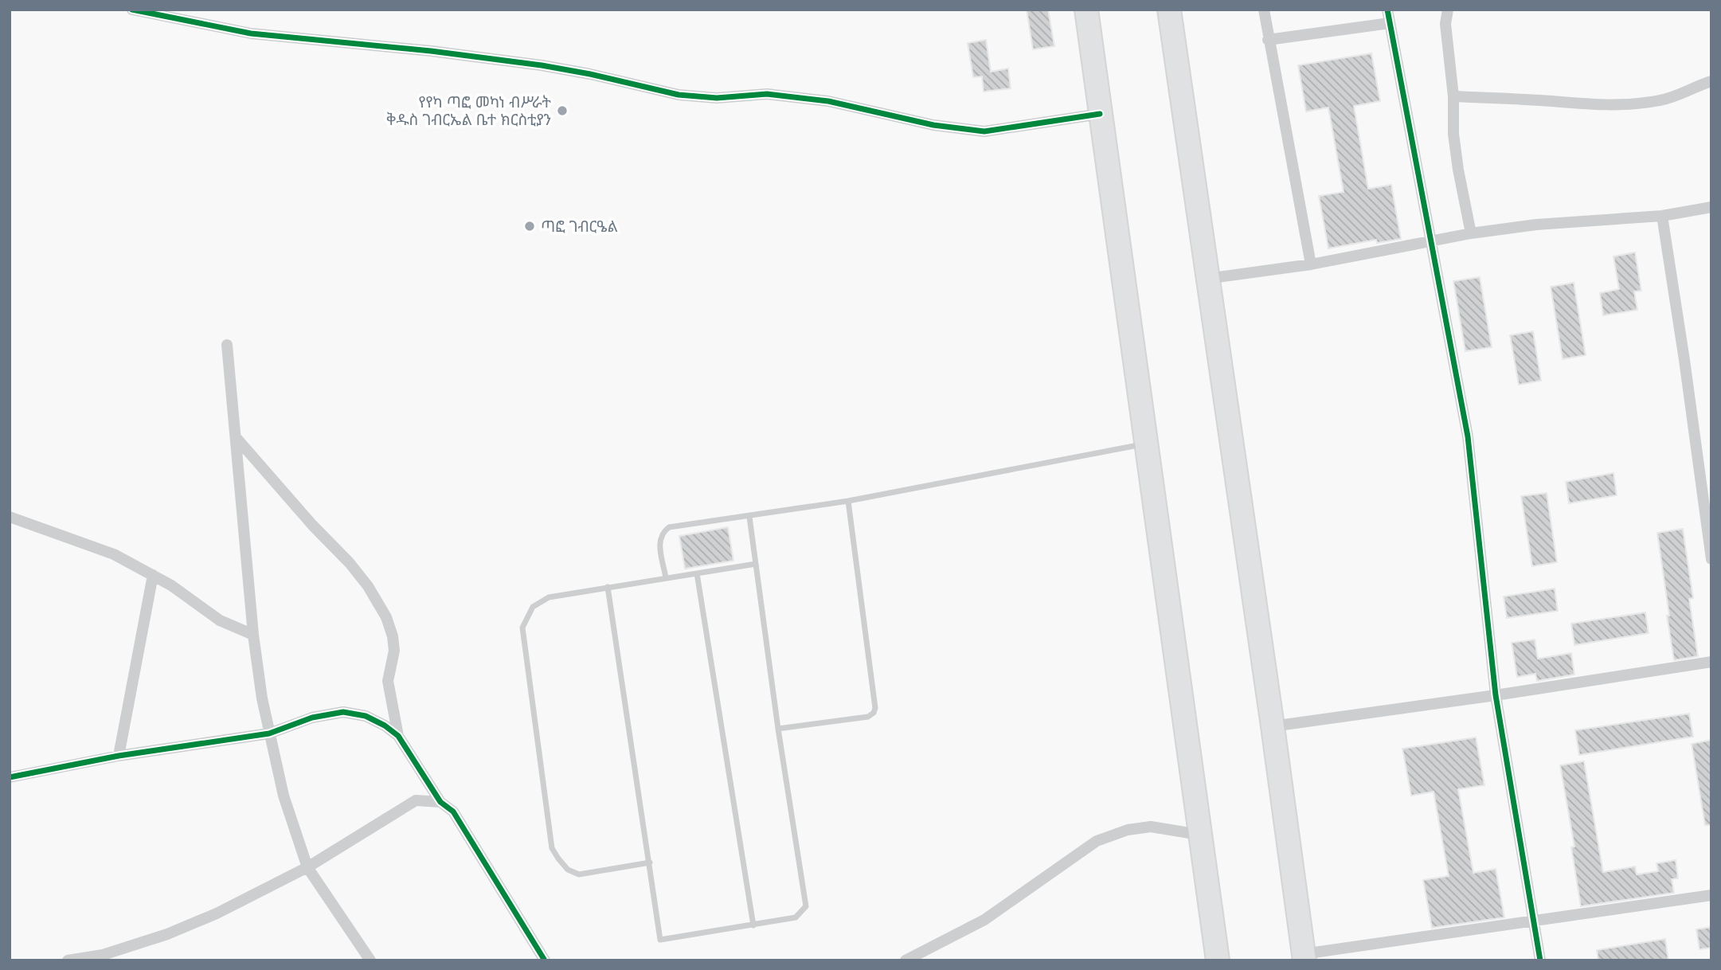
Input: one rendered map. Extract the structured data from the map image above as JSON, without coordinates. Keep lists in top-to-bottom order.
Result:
{
  "places": ["የየካ ጣፎ መካነ ብሥራት ቅዱስ ገብርኤል ቤተ ክርስቲያን", "ጣፎ ገብርዔል"]
}
